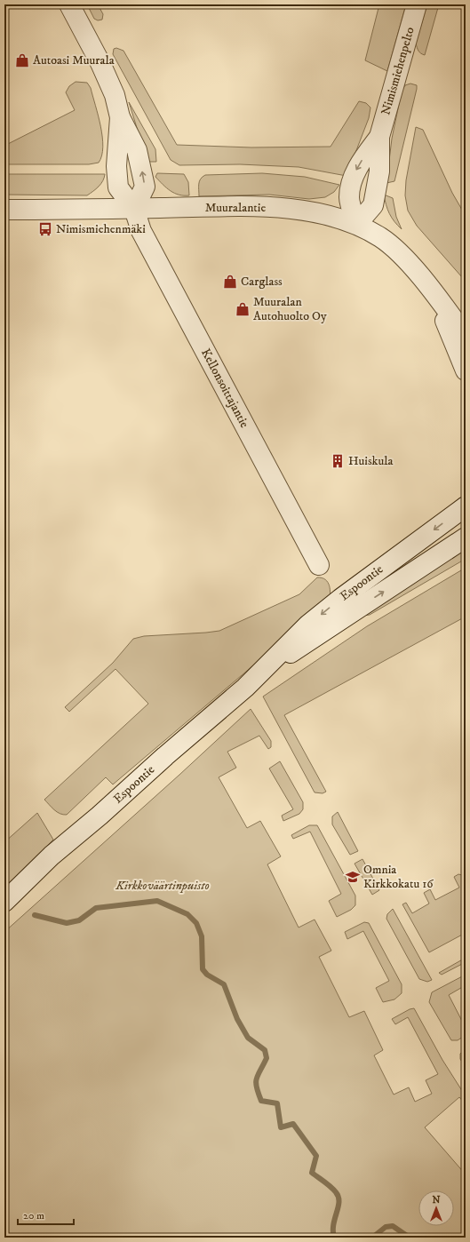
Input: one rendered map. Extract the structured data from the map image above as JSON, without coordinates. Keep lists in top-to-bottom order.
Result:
{
  "streets": {
    "street": [
      "Nimismiehenpelto",
      "Muuralantie",
      "Kellonsoittajantie",
      "Espoontie"
    ]
  },
  "crossings": [
    ["Nimismiehenpelto", "Muuralantie"],
    ["Muuralantie", "Kellonsoittajantie"]
  ],
  "parks": ["Kirkkoväärtinpuisto"],
  "places": {
    "shop": ["Autoasi Muurala", "Carglass", "Muuralan Autohuolto Oy"],
    "bus stop": ["Nimismiehenmäki"],
    "building": ["Huiskula"],
    "school or university": ["Omnia Kirkkokatu 16"]
  },
  "scale_bar": "20 m",
  "north": "top"
}
